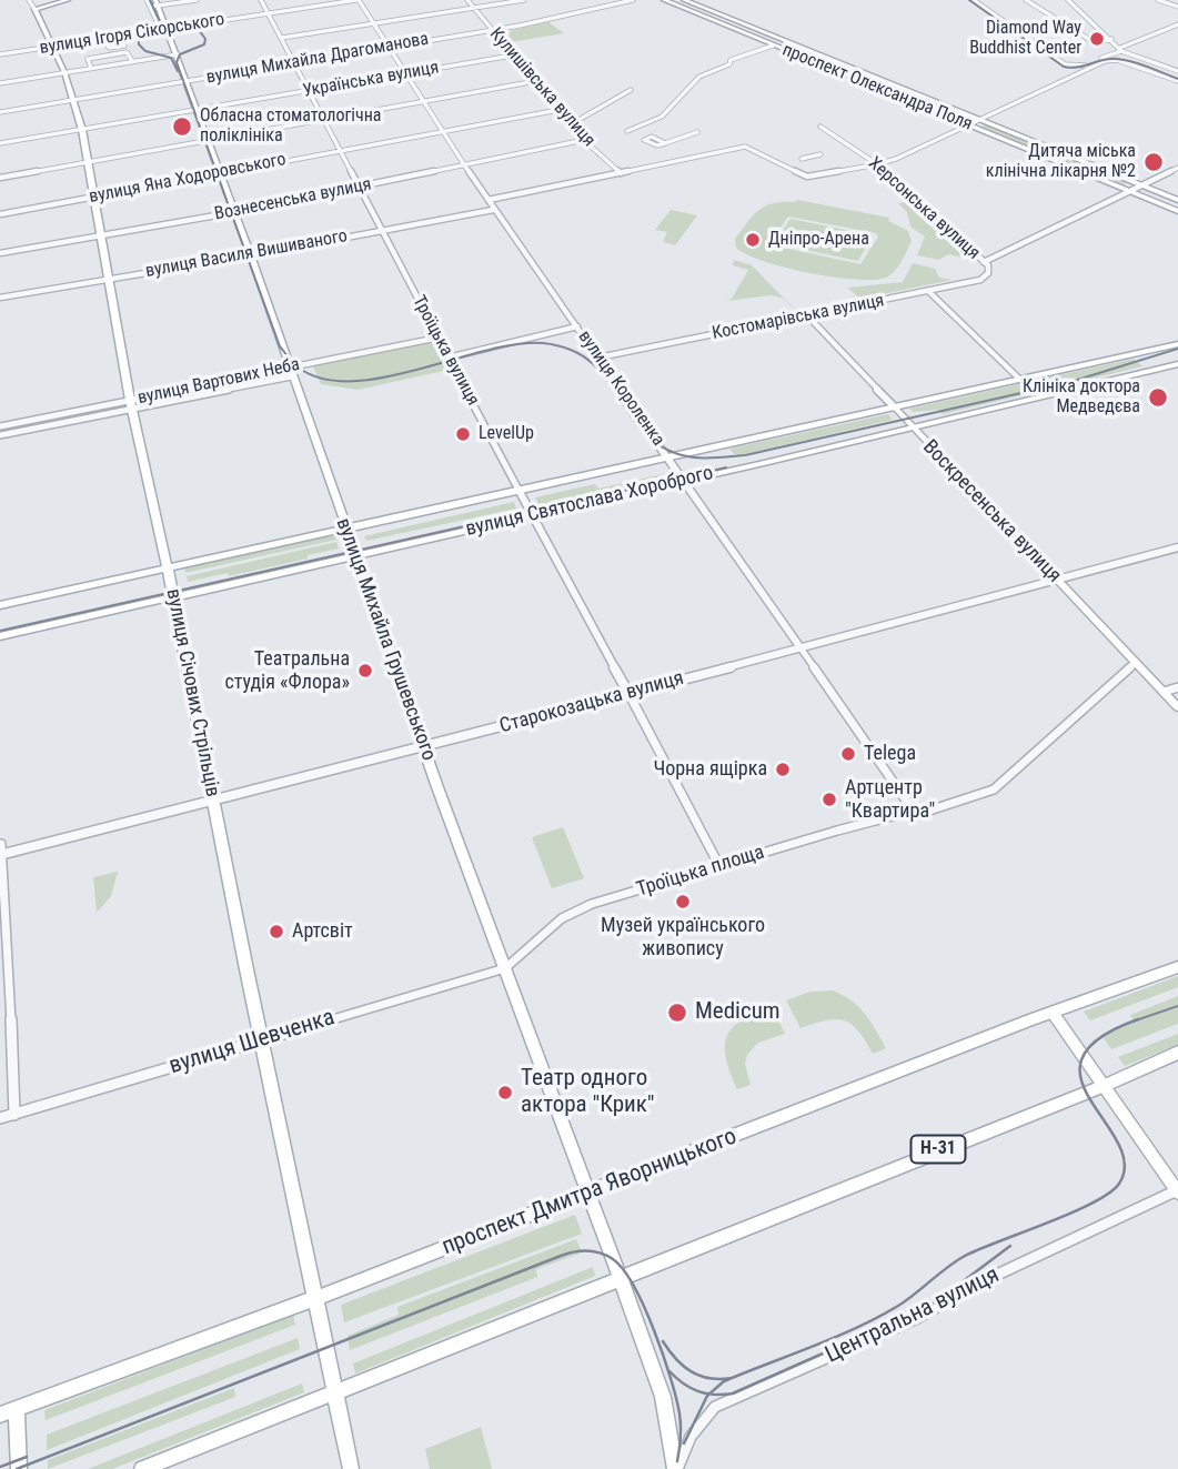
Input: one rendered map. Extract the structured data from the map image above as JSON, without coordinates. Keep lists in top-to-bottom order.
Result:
{
  "streets": {
    "main road": [
      "проспект Олександра Поля",
      "вулиця Святослава Хороброго",
      "Воскресенська вулиця",
      "вулиця Михайла Грушевського",
      "вулиця Січових Стрільців",
      "Н-31",
      "проспект Дмитра Яворницького"
    ],
    "street": [
      "вулиця Ігоря Сікорського",
      "вулиця Михайла Драгоманова",
      "Українська вулиця",
      "Кулишівська вулиця",
      "вулиця Яна Ходоровського",
      "Вознесенська вулиця",
      "Херсонська вулиця",
      "вулиця Василя Вишиваного",
      "Костомарівська вулиця",
      "Троїцька вулиця",
      "вулиця Вартових Неба",
      "вулиця Короленка",
      "Старокозацька вулиця",
      "Троїцька площа",
      "вулиця Шевченка",
      "Центральна вулиця"
    ]
  },
  "crossings": [
    ["вулиця Ігоря Сікорського", "Троїцька вулиця"],
    ["вулиця Ігоря Сікорського", "вулиця Короленка"],
    ["вулиця Ігоря Сікорського", "вулиця Михайла Грушевського"],
    ["вулиця Ігоря Сікорського", "вулиця Січових Стрільців"],
    ["вулиця Михайла Драгоманова", "Кулишівська вулиця"],
    ["вулиця Михайла Драгоманова", "Троїцька вулиця"],
    ["вулиця Михайла Драгоманова", "вулиця Короленка"],
    ["вулиця Михайла Драгоманова", "вулиця Михайла Грушевського"],
    ["вулиця Михайла Драгоманова", "вулиця Січових Стрільців"],
    ["Українська вулиця", "Кулишівська вулиця"],
    ["Українська вулиця", "Троїцька вулиця"],
    ["Українська вулиця", "вулиця Короленка"],
    ["Українська вулиця", "вулиця Михайла Грушевського"],
    ["Українська вулиця", "вулиця Січових Стрільців"],
    ["Кулишівська вулиця", "вулиця Яна Ходоровського"],
    ["Кулишівська вулиця", "Вознесенська вулиця"],
    ["проспект Олександра Поля", "Костомарівська вулиця"],
    ["вулиця Яна Ходоровського", "Троїцька вулиця"],
    ["вулиця Яна Ходоровського", "вулиця Короленка"],
    ["вулиця Яна Ходоровського", "вулиця Михайла Грушевського"],
    ["вулиця Яна Ходоровського", "вулиця Січових Стрільців"],
    ["Вознесенська вулиця", "Троїцька вулиця"],
    ["Вознесенська вулиця", "вулиця Короленка"],
    ["Вознесенська вулиця", "вулиця Михайла Грушевського"],
    ["Вознесенська вулиця", "вулиця Січових Стрільців"],
    ["Херсонська вулиця", "Костомарівська вулиця"],
    ["вулиця Василя Вишиваного", "Троїцька вулиця"],
    ["вулиця Василя Вишиваного", "вулиця Короленка"],
    ["вулиця Василя Вишиваного", "вулиця Михайла Грушевського"],
    ["вулиця Василя Вишиваного", "вулиця Січових Стрільців"],
    ["Костомарівська вулиця", "вулиця Короленка"],
    ["Костомарівська вулиця", "Воскресенська вулиця"],
    ["Троїцька вулиця", "вулиця Вартових Неба"],
    ["Троїцька вулиця", "вулиця Святослава Хороброго"],
    ["Троїцька вулиця", "Старокозацька вулиця"],
    ["Троїцька вулиця", "Троїцька площа"],
    ["вулиця Вартових Неба", "вулиця Михайла Грушевського"],
    ["вулиця Вартових Неба", "вулиця Січових Стрільців"],
    ["вулиця Короленка", "вулиця Святослава Хороброго"],
    ["вулиця Короленка", "Старокозацька вулиця"],
    ["вулиця Короленка", "Троїцька площа"],
    ["вулиця Святослава Хороброго", "Воскресенська вулиця"],
    ["вулиця Святослава Хороброго", "вулиця Михайла Грушевського"],
    ["вулиця Святослава Хороброго", "вулиця Січових Стрільців"],
    ["Воскресенська вулиця", "Старокозацька вулиця"],
    ["Воскресенська вулиця", "Троїцька площа"],
    ["вулиця Михайла Грушевського", "Старокозацька вулиця"],
    ["вулиця Михайла Грушевського", "Троїцька площа"],
    ["вулиця Михайла Грушевського", "вулиця Шевченка"],
    ["вулиця Михайла Грушевського", "Н-31"],
    ["вулиця Михайла Грушевського", "проспект Дмитра Яворницького"],
    ["вулиця Михайла Грушевського", "Центральна вулиця"],
    ["вулиця Січових Стрільців", "Старокозацька вулиця"],
    ["вулиця Січових Стрільців", "вулиця Шевченка"],
    ["вулиця Січових Стрільців", "проспект Дмитра Яворницького"],
    ["Троїцька площа", "вулиця Шевченка"]
  ],
  "places": [
    "Diamond Way Buddhist Center",
    "Обласна стоматологічна поліклініка",
    "Дитяча міська клінічна лікарня №2",
    "Дніпро-Арена",
    "Клініка доктора Медведєва",
    "LevelUp",
    "Театральна студія «Флора»",
    "Telega",
    "Чорна ящірка",
    "Артцентр \"Квартира\"",
    "Музей українського живопису",
    "Артсвіт",
    "Medicum",
    "Театр одного актора \"Крик\""
  ]
}
